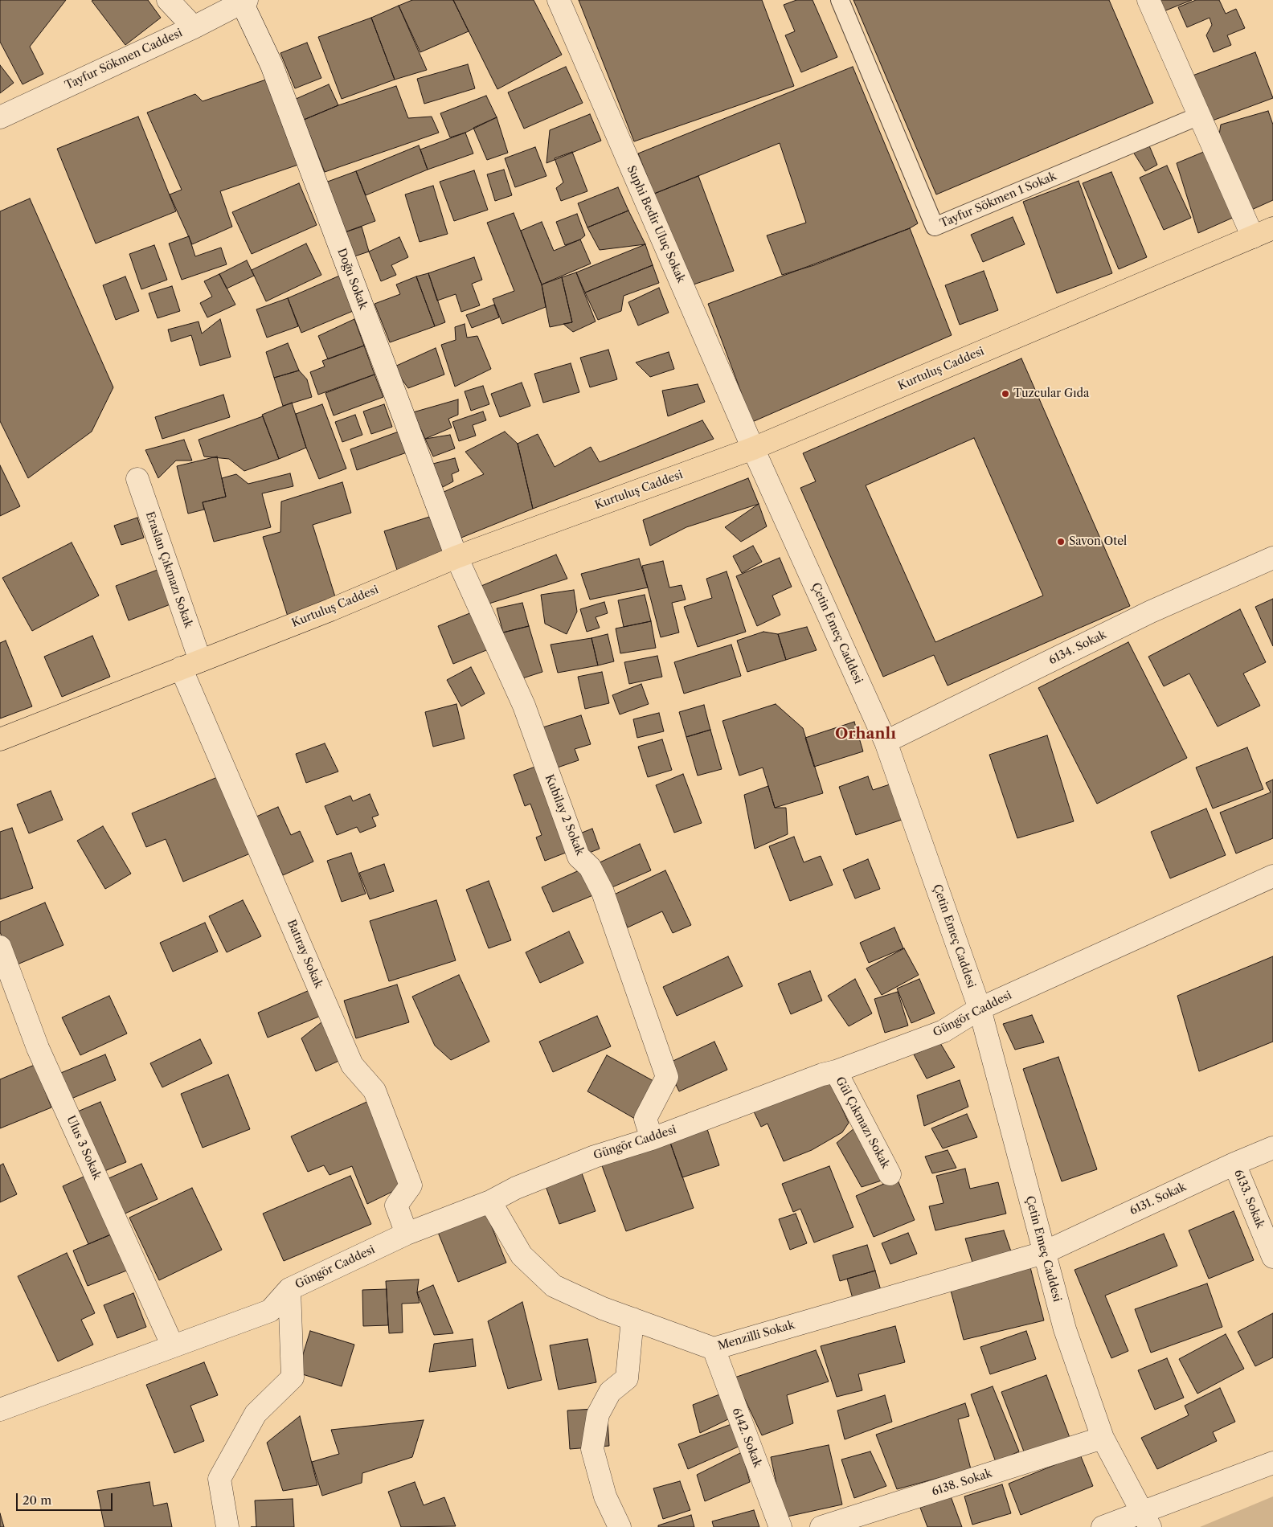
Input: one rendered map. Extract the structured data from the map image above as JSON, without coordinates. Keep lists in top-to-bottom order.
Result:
{
  "streets": {
    "main road": ["Kurtuluş Caddesi"],
    "street": [
      "Tayfur Sökmen Caddesi",
      "Suphi Bedir Uluç Sokak",
      "Doğu Sokak",
      "Eraslan Çıkmazı Sokak",
      "Çetin Emeç Caddesi",
      "6134. Sokak",
      "Kubilay 2 Sokak",
      "Batıray Sokak",
      "Güngör Caddesi",
      "Gül Çıkmazı Sokak",
      "Ulus 3 Sokak",
      "6131. Sokak",
      "6133. Sokak",
      "Menzilli Sokak",
      "6142. Sokak",
      "6138. Sokak"
    ],
    "lane": ["Tayfur Sökmen 1 Sokak"]
  },
  "crossings": [
    ["Tayfur Sökmen Caddesi", "Doğu Sokak"],
    ["Suphi Bedir Uluç Sokak", "Kurtuluş Caddesi"],
    ["Suphi Bedir Uluç Sokak", "Çetin Emeç Caddesi"],
    ["Doğu Sokak", "Kurtuluş Caddesi"],
    ["Doğu Sokak", "Kubilay 2 Sokak"],
    ["Kurtuluş Caddesi", "Eraslan Çıkmazı Sokak"],
    ["Kurtuluş Caddesi", "Çetin Emeç Caddesi"],
    ["Kurtuluş Caddesi", "Kubilay 2 Sokak"],
    ["Kurtuluş Caddesi", "Batıray Sokak"],
    ["Eraslan Çıkmazı Sokak", "Batıray Sokak"],
    ["Çetin Emeç Caddesi", "6134. Sokak"],
    ["Çetin Emeç Caddesi", "Güngör Caddesi"],
    ["Çetin Emeç Caddesi", "6131. Sokak"],
    ["Çetin Emeç Caddesi", "Menzilli Sokak"],
    ["Çetin Emeç Caddesi", "6138. Sokak"],
    ["Kubilay 2 Sokak", "Güngör Caddesi"],
    ["Batıray Sokak", "Güngör Caddesi"],
    ["Güngör Caddesi", "Gül Çıkmazı Sokak"],
    ["Güngör Caddesi", "Ulus 3 Sokak"],
    ["Güngör Caddesi", "Menzilli Sokak"],
    ["6131. Sokak", "6133. Sokak"],
    ["6131. Sokak", "Menzilli Sokak"],
    ["Menzilli Sokak", "6142. Sokak"]
  ],
  "districts": ["Orhanlı"],
  "places": ["Tuzcular Gıda", "Savon Otel"],
  "scale_bar": "20 m"
}
